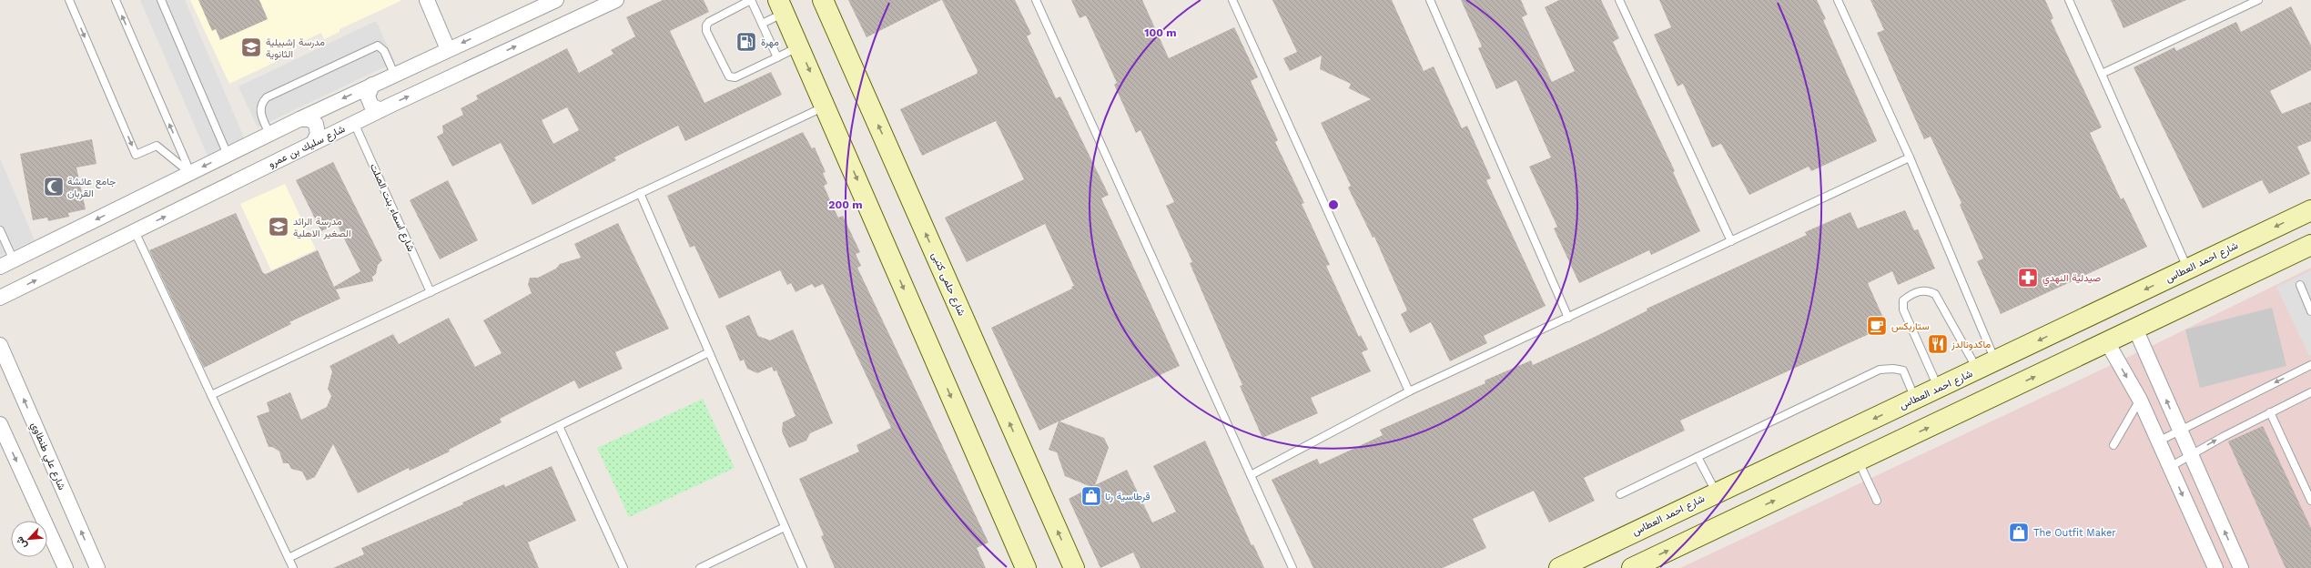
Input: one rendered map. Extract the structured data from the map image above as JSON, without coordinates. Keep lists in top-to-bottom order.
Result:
{
  "streets": {
    "street": [
      "شارع سليك بن عمرو",
      "شارع احمد العطاس",
      "شارع حلمى كتبى",
      "شارع علي طنطاوي"
    ],
    "lane": ["شارع اسماء بنت الصلت"]
  },
  "crossings": [
    ["شارع سليك بن عمرو", "شارع اسماء بنت الصلت"]
  ],
  "places": {
    "fuel station": ["مهرة"],
    "school or university": ["مدرسة إشبيلية الثانوية", "مدرسة الرائد الصغير الاهلية"],
    "mosque": ["جامع عائشة القربان"],
    "pharmacy": ["صيدلية النهدي"],
    "cafe": ["ستاربكس"],
    "restaurant": ["ماكدونالدز"],
    "shop": ["قرطاسية رنا", "The Outfit Maker"]
  },
  "north": "bottom left",
  "rings": ["100 m", "200 m"]
}
